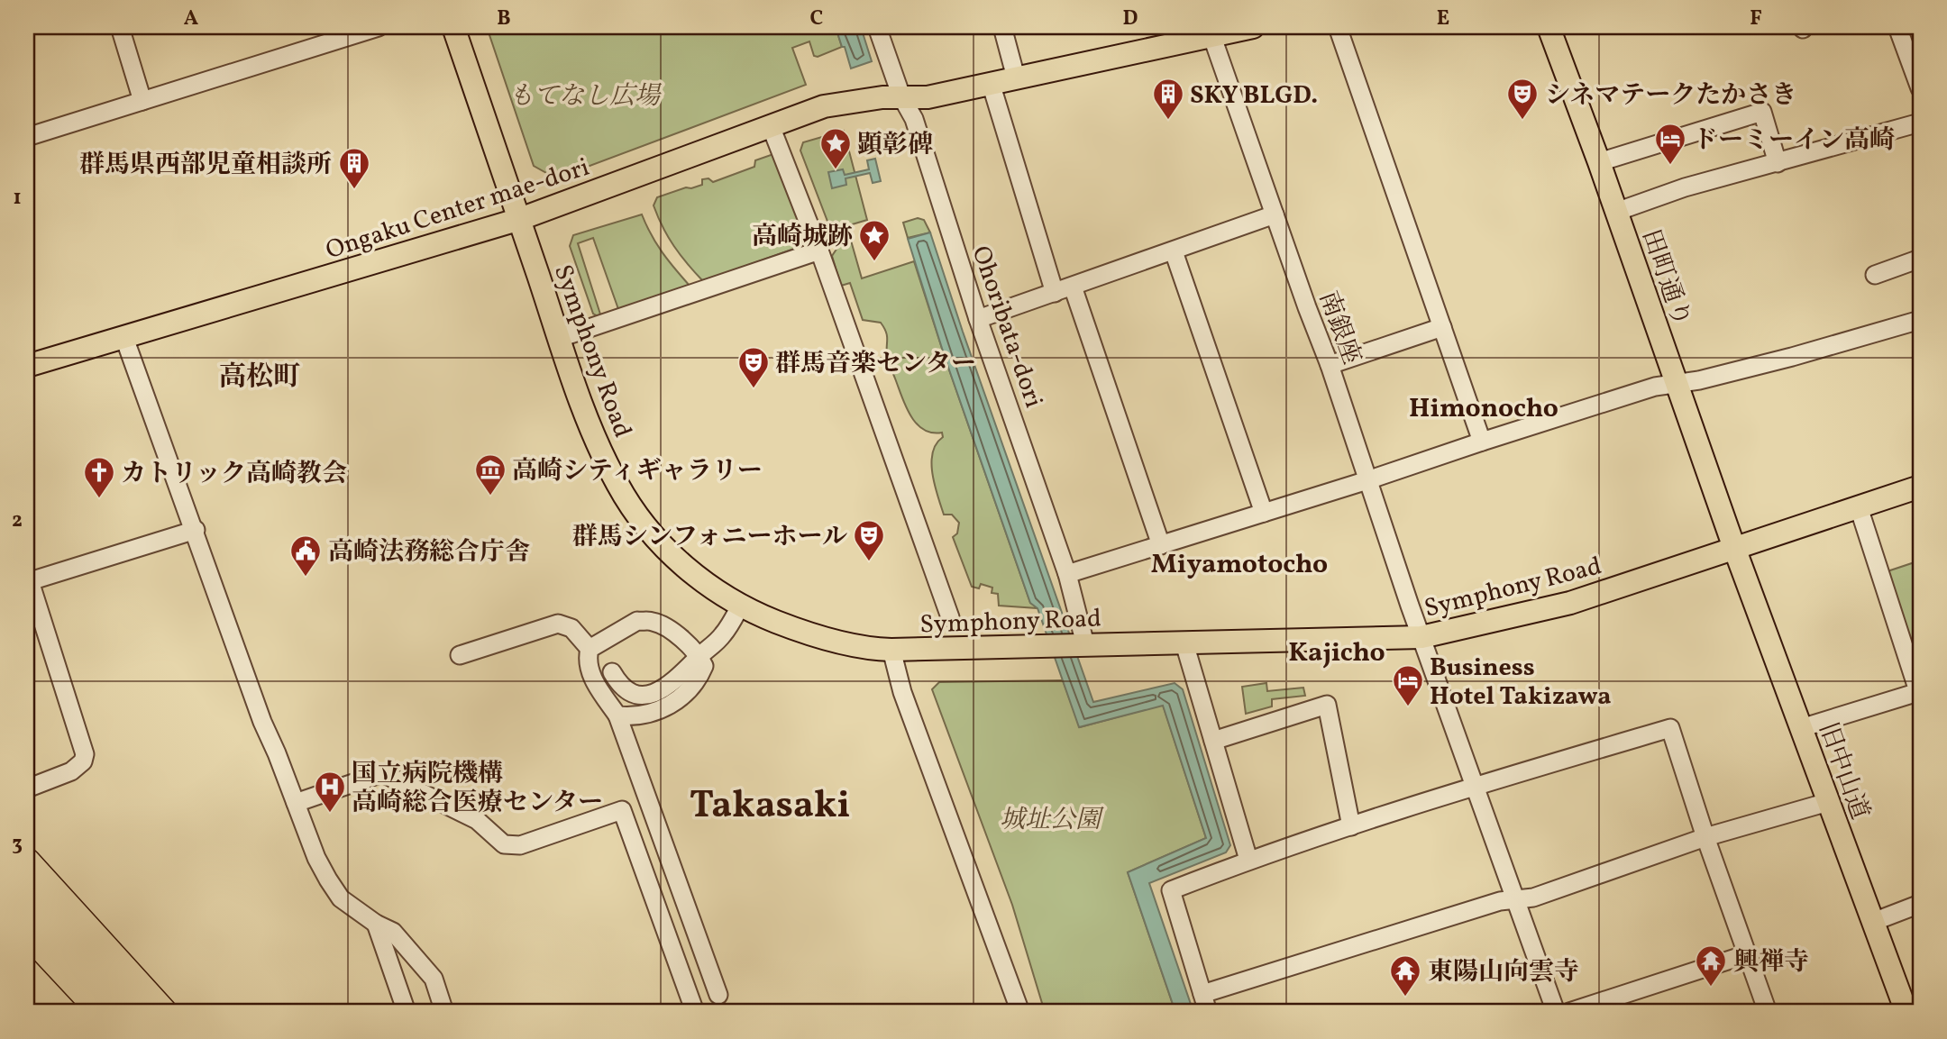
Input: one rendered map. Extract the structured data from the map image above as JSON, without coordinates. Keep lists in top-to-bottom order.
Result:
{
  "streets": {
    "main road": [
      "Ongaku Center mae-dori",
      "田町通り",
      "Symphony Road",
      "旧中山道"
    ],
    "street": ["Ohoribata-dori", "南銀座"]
  },
  "crossings": [
    ["Ongaku Center mae-dori", "Ohoribata-dori"],
    ["Ongaku Center mae-dori", "南銀座"],
    ["Ongaku Center mae-dori", "Symphony Road"],
    ["田町通り", "Symphony Road"],
    ["田町通り", "旧中山道"],
    ["Ohoribata-dori", "Symphony Road"],
    ["南銀座", "Symphony Road"],
    ["Symphony Road", "旧中山道"]
  ],
  "districts": [
    "高松町",
    "Himonocho",
    "Miyamotocho",
    "Kajicho",
    "Takasaki"
  ],
  "parks": ["もてなし広場", "城址公園"],
  "places": {
    "building": ["SKY BLGD.", "群馬県西部児童相談所"],
    "theatre": ["シネマテークたかさき", "群馬音楽センター", "群馬シンフォニーホール"],
    "hotel": ["ドーミーイン高崎", "Business Hotel Takizawa"],
    "place": ["顕彰碑", "高崎城跡"],
    "museum": ["高崎シティギャラリー"],
    "church": ["カトリック高崎教会"],
    "public building": ["高崎法務総合庁舎"],
    "hospital": ["国立病院機構 高崎総合医療センター"],
    "temple": ["興禅寺", "東陽山向雲寺"]
  },
  "grid": {
    "columns": [
      "A",
      "B",
      "C",
      "D",
      "E",
      "F"
    ],
    "rows": ["1", "2", "3"]
  }
}
